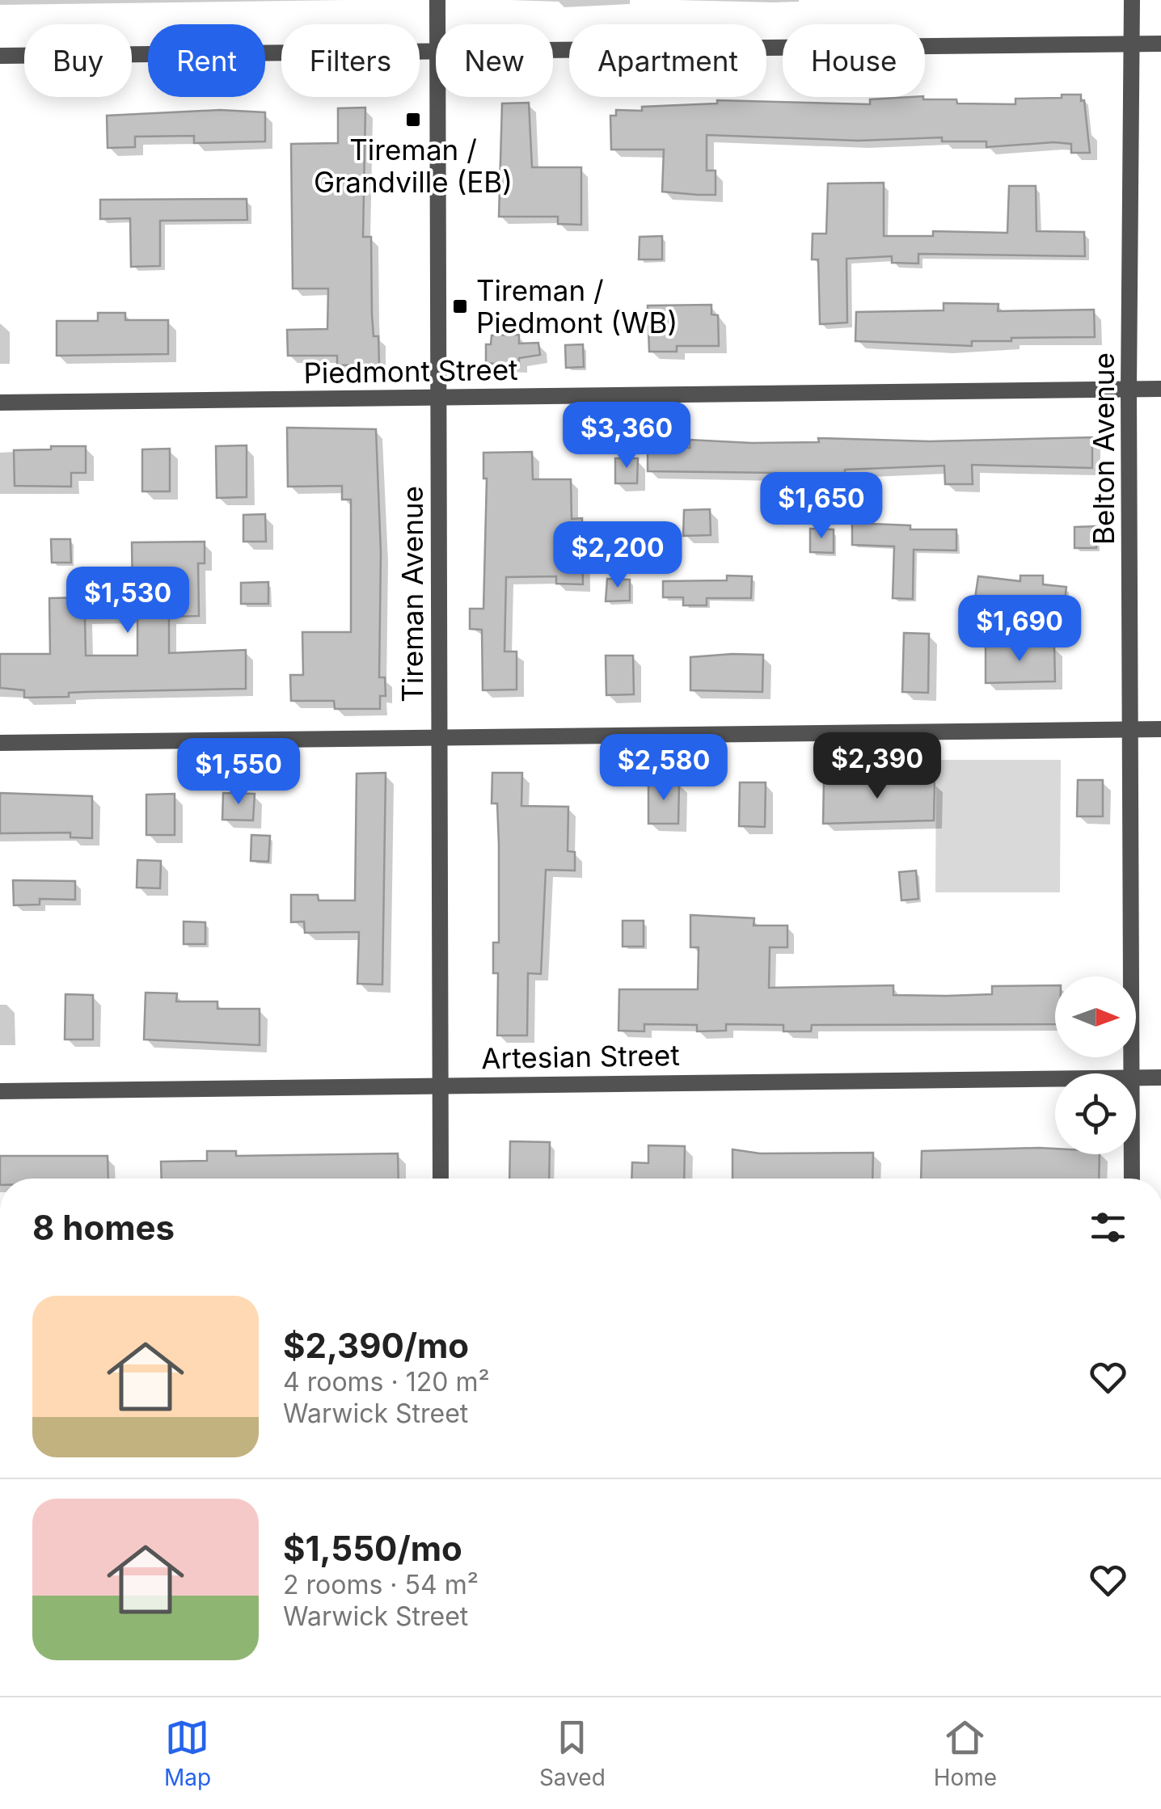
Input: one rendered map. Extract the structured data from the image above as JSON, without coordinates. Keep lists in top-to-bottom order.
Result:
{
  "streets": {
    "street": [
      "Piedmont Street",
      "Belton Avenue",
      "Tireman Avenue",
      "Artesian Street"
    ]
  },
  "crossings": [
    ["Piedmont Street", "Belton Avenue"],
    ["Piedmont Street", "Tireman Avenue"],
    ["Tireman Avenue", "Artesian Street"]
  ],
  "places": {
    "transit": ["Tireman / Grandville (EB)", "Tireman / Piedmont (WB)"]
  },
  "north": "right",
  "page": {
    "chip": [
      "Buy",
      "Rent",
      "Filters",
      "New",
      "Apartment",
      "House"
    ],
    "price": [
      "$3,360",
      "$1,650",
      "$2,200",
      "$1,530",
      "$1,690",
      "$2,390",
      "$2,580",
      "$1,550"
    ],
    "heading": "8 homes",
    "list": [
      {
        "name": "$2,390/mo",
        "note": "4 rooms · 120 m² · Warwick Street"
      },
      {
        "name": "$1,550/mo",
        "note": "2 rooms · 54 m² · Warwick Street"
      }
    ],
    "tabs": ["Map", "Saved", "Home"]
  }
}
